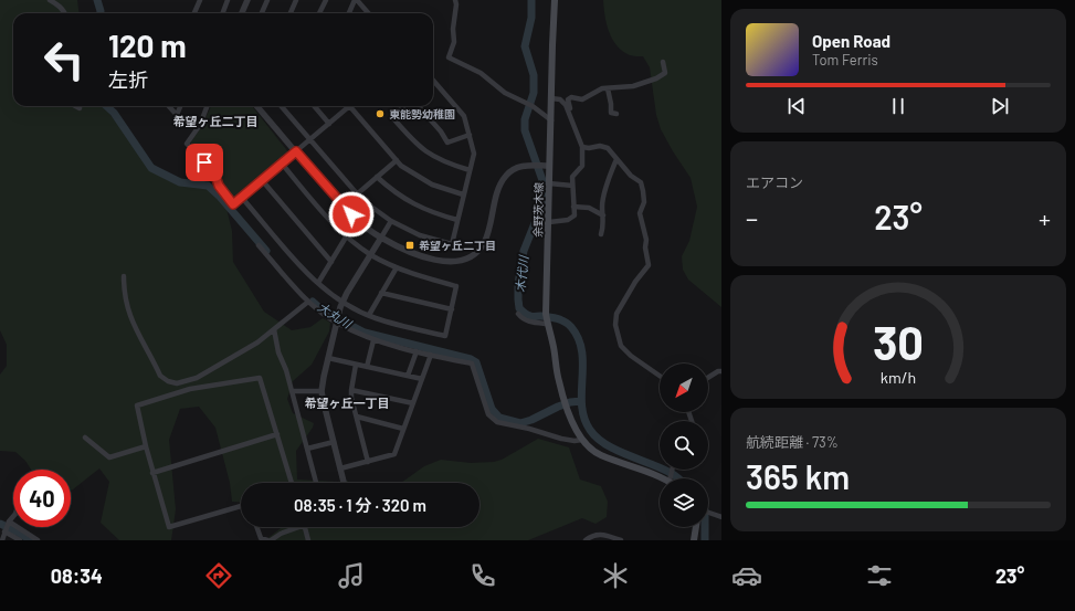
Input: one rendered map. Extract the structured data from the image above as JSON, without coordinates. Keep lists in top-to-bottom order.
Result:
{
  "streets": {
    "main road": ["余野茨木線"]
  },
  "districts": ["希望ヶ丘二丁目", "希望ヶ丘一丁目"],
  "water": ["木代川", "大丸川"],
  "places": {
    "other": ["東能勢幼稚園"],
    "transit": ["希望ヶ丘二丁目"]
  },
  "north": "bottom left",
  "page": {
    "turn": ["120 m", "左折"],
    "song": ["Open Road", "Tom Ferris"],
    "tile": [
      "エアコン",
      ["航続距離 · 73%", "365 km"]
    ],
    "heat": ["−", "23°", "+"],
    "limit": "40",
    "trip": "08:35 · 1 分 · 320 m",
    "tabs": ["08:34", "23°"],
    "gauge": ["30", "km/h"]
  }
}
